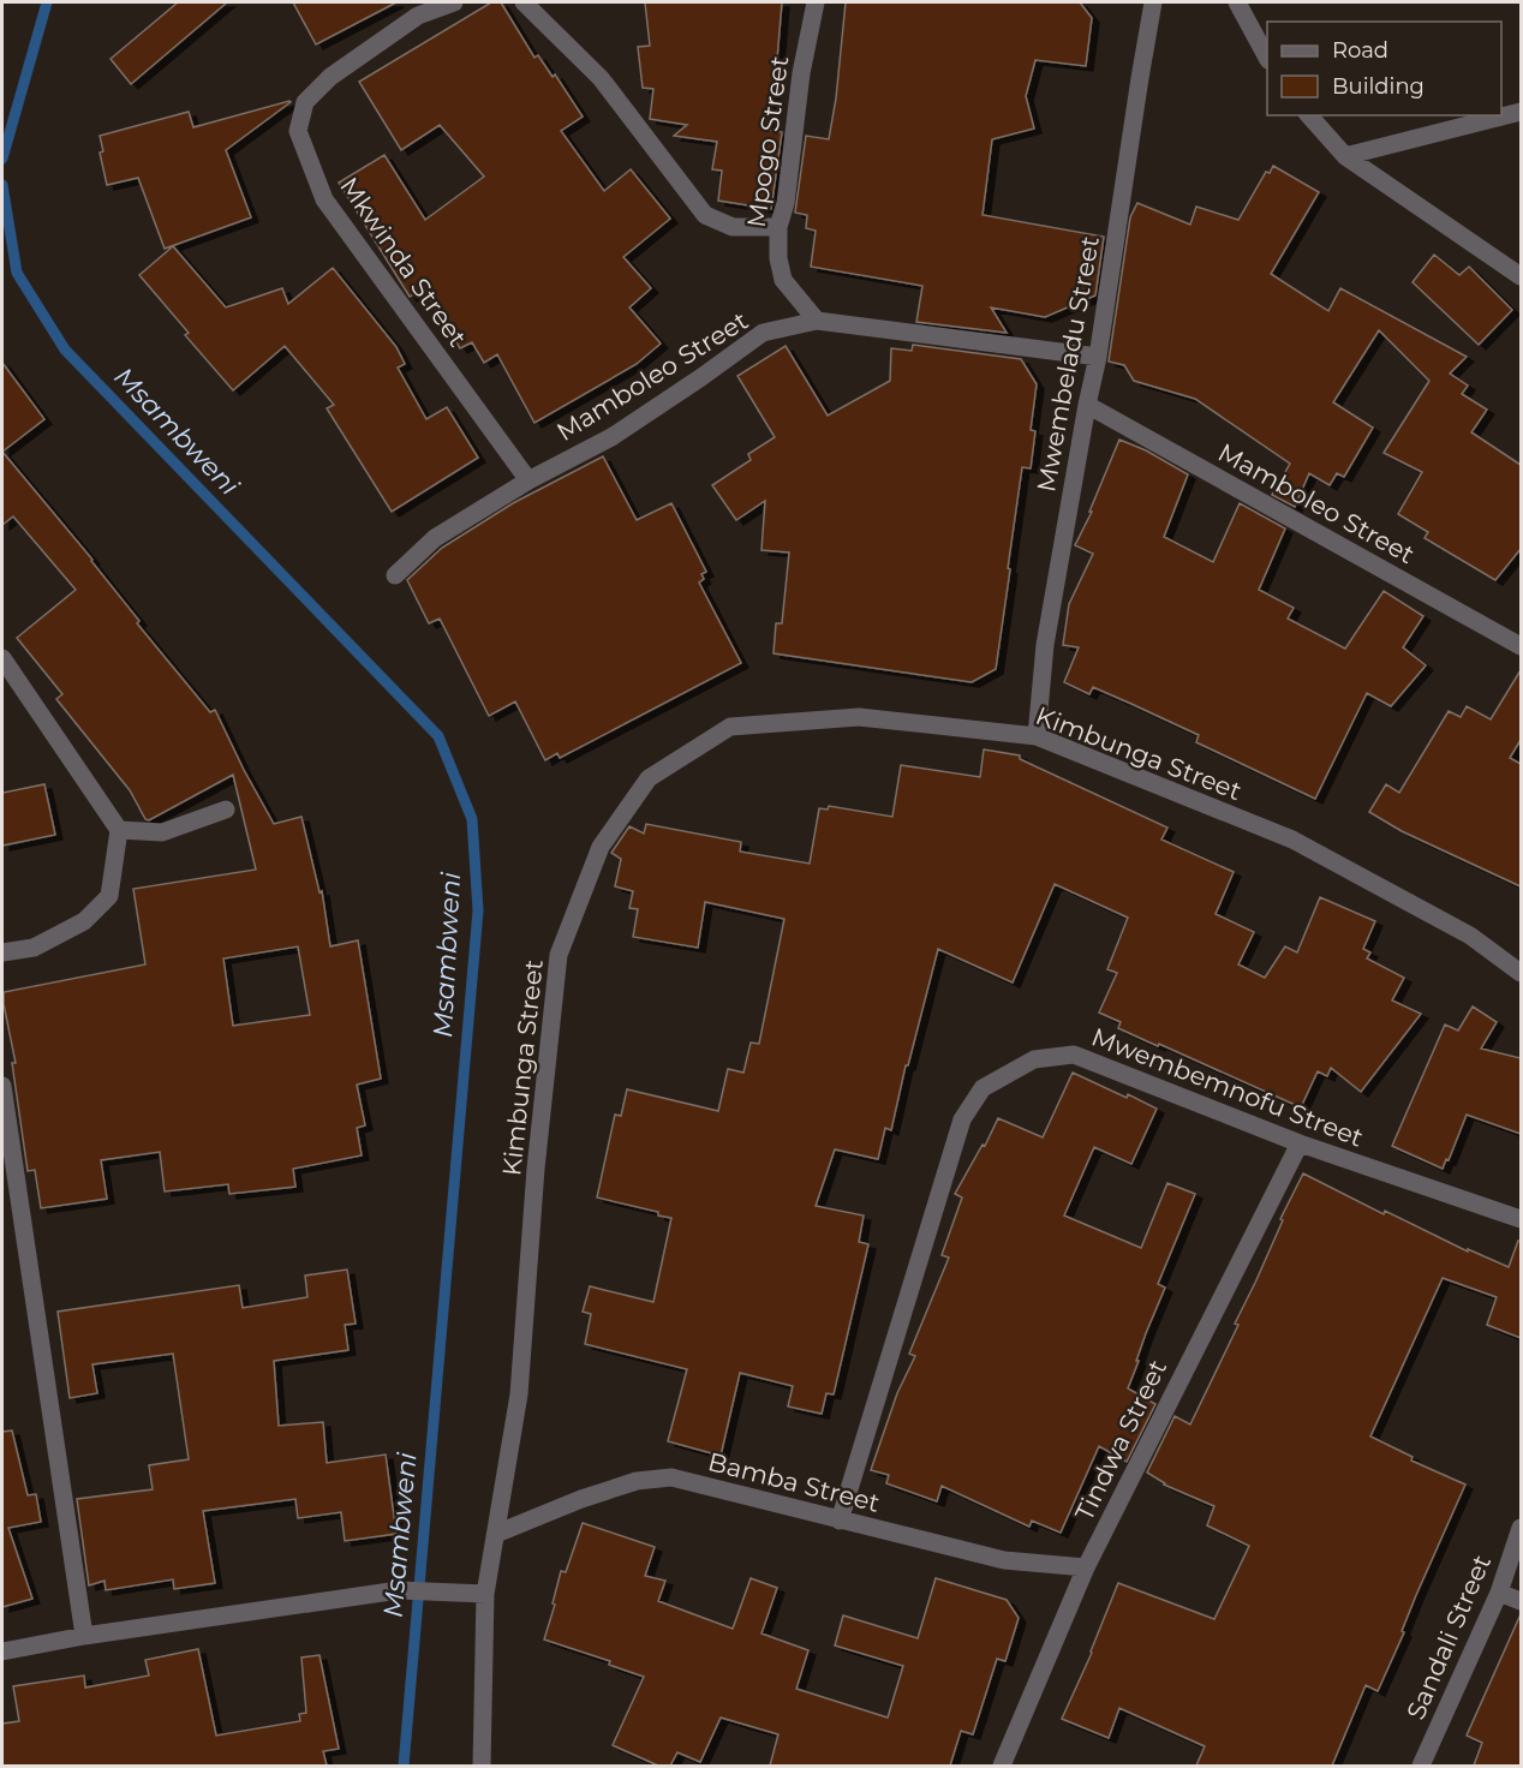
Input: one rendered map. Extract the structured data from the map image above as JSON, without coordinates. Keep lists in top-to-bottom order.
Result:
{
  "streets": {
    "street": [
      "Mpogo Street",
      "Mkwinda Street",
      "Mwembeladu Street",
      "Mamboleo Street",
      "Kimbunga Street",
      "Mwembemnofu Street",
      "Tindwa Street",
      "Bamba Street",
      "Sandali Street"
    ]
  },
  "crossings": [
    ["Mpogo Street", "Mamboleo Street"],
    ["Mkwinda Street", "Mamboleo Street"],
    ["Mwembeladu Street", "Mamboleo Street"],
    ["Mwembeladu Street", "Kimbunga Street"],
    ["Kimbunga Street", "Bamba Street"],
    ["Mwembemnofu Street", "Tindwa Street"],
    ["Mwembemnofu Street", "Bamba Street"],
    ["Tindwa Street", "Bamba Street"]
  ],
  "water": ["Msambweni"],
  "legend": ["Road", "Building"]
}
